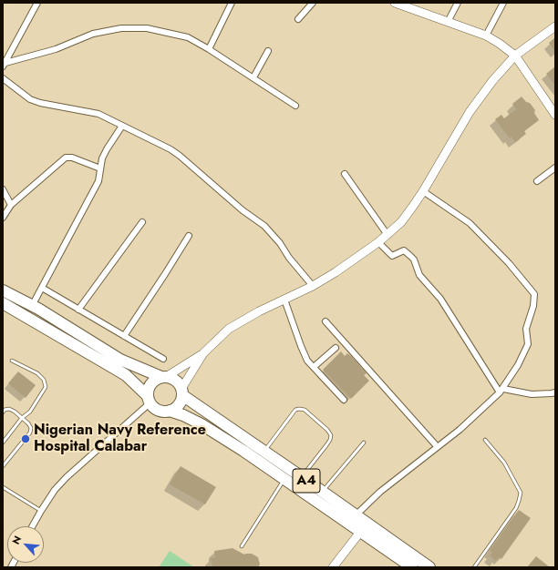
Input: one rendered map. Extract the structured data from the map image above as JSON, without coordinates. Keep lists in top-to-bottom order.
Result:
{
  "streets": {
    "highway": ["A4"]
  },
  "places": ["Nigerian Navy Reference Hospital Calabar"],
  "north": "top left"
}
